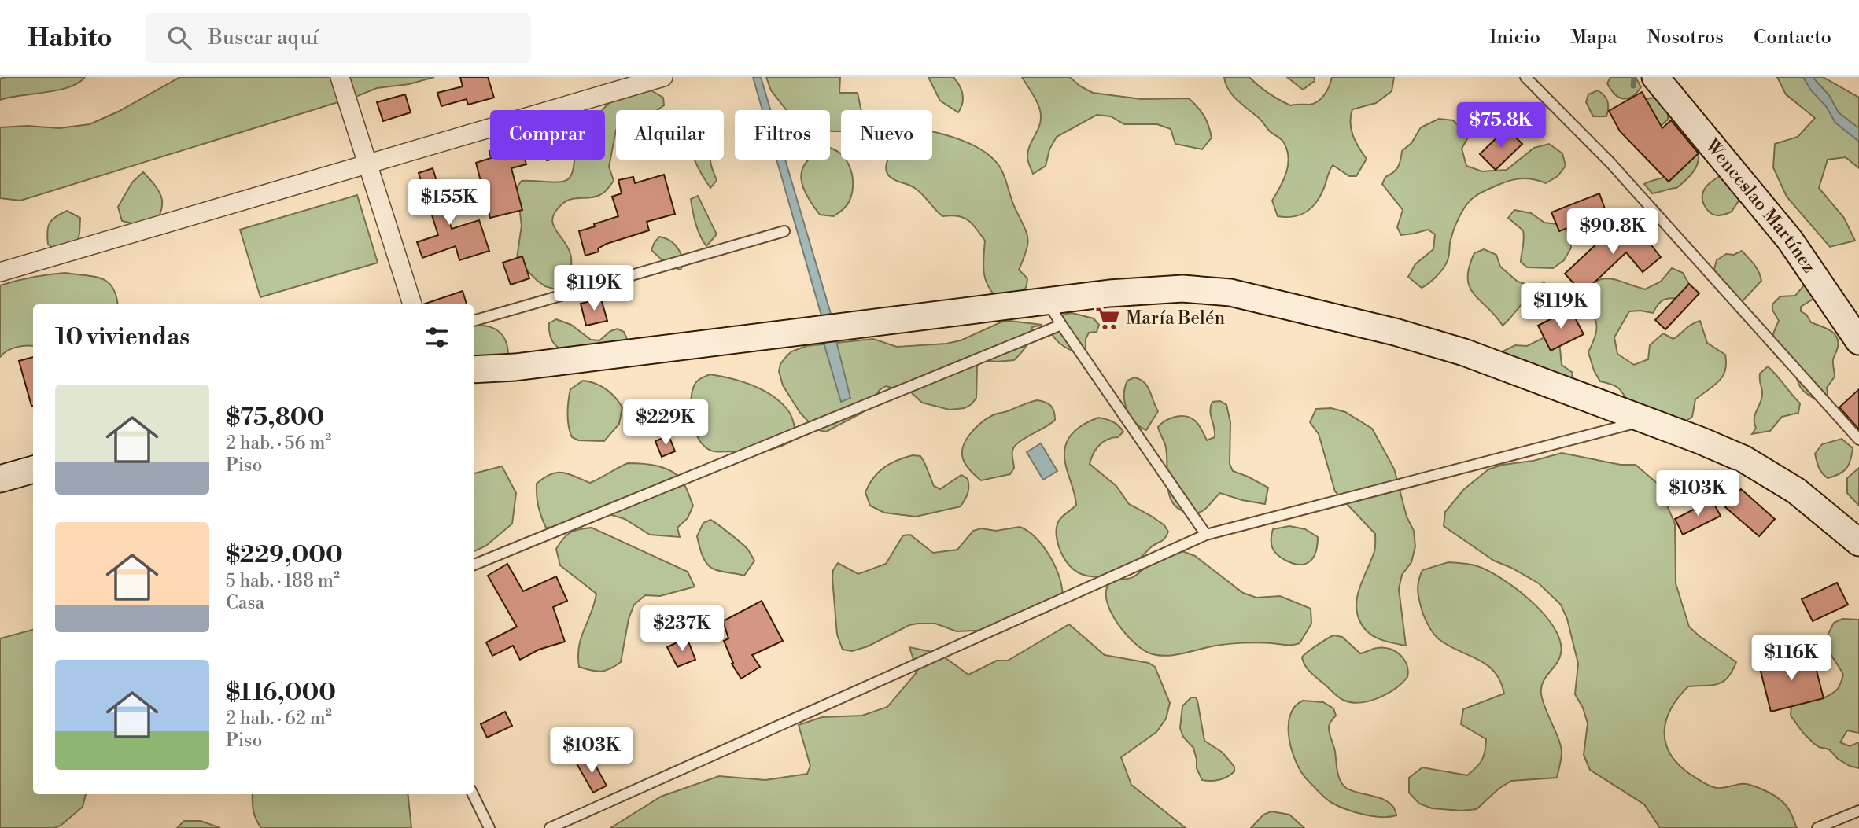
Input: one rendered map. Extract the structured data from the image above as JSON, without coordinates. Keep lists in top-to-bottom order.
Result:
{
  "streets": {
    "street": ["Wenceslao Martínez"]
  },
  "places": {
    "supermarket": ["María Belén"]
  },
  "page": {
    "header": "Habito",
    "search": "Buscar aquí",
    "nav": [
      "Inicio",
      "Mapa",
      "Nosotros",
      "Contacto"
    ],
    "price": [
      "$75.8K",
      "$155K",
      "$90.8K",
      "$119K",
      "$119K",
      "$229K",
      "$103K",
      "$237K",
      "$116K",
      "$103K"
    ],
    "chip": [
      "Comprar",
      "Alquilar",
      "Filtros",
      "Nuevo"
    ],
    "heading": "10 viviendas",
    "list": [
      {
        "name": "$75,800",
        "note": "2 hab. · 56 m² · Piso"
      },
      {
        "name": "$229,000",
        "note": "5 hab. · 188 m² · Casa"
      },
      {
        "name": "$116,000",
        "note": "2 hab. · 62 m² · Piso"
      }
    ]
  }
}
